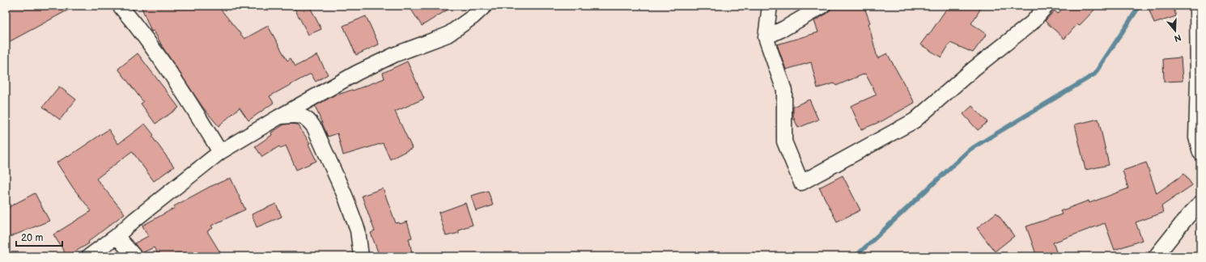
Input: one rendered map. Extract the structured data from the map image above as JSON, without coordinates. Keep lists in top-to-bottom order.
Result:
{
  "scale_bar": "20 m",
  "north": "bottom"
}
